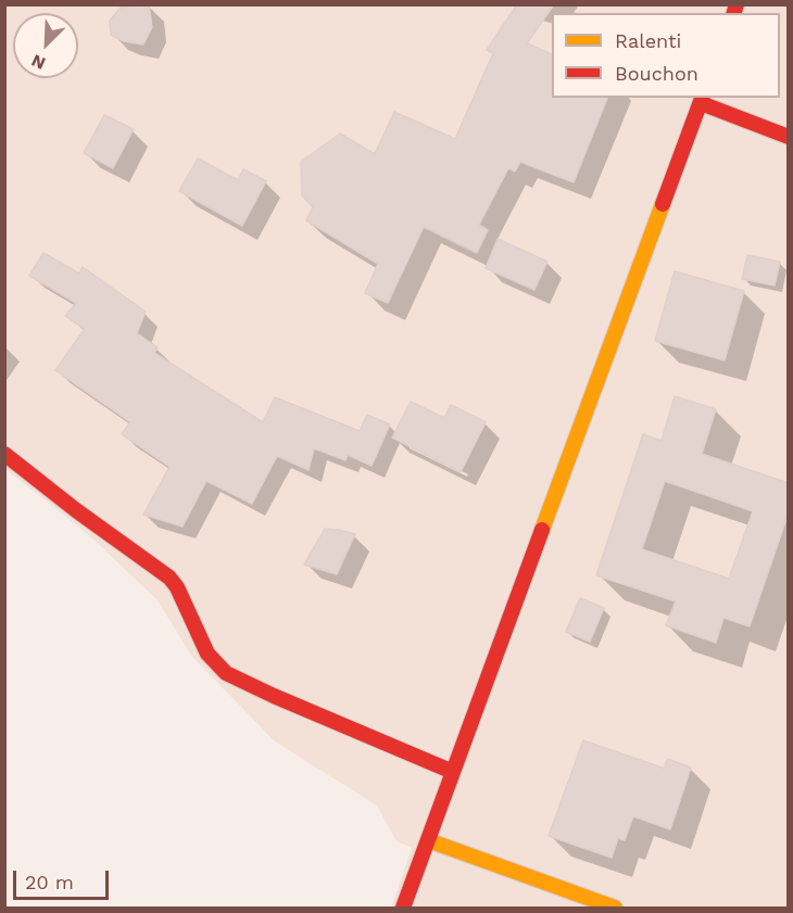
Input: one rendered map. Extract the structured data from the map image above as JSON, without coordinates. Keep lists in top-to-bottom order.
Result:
{
  "legend": ["Ralenti", "Bouchon"],
  "scale_bar": "20 m",
  "north": "bottom left"
}
